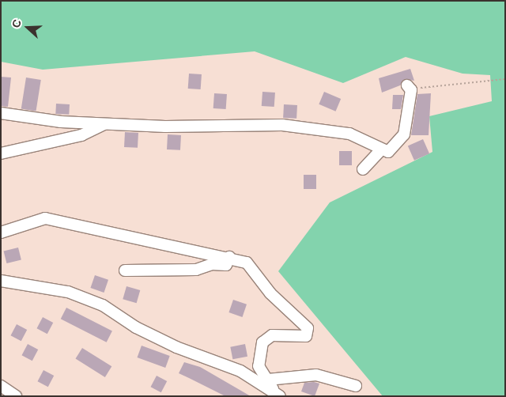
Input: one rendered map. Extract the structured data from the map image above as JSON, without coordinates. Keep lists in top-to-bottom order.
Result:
{
  "north": "left"
}
